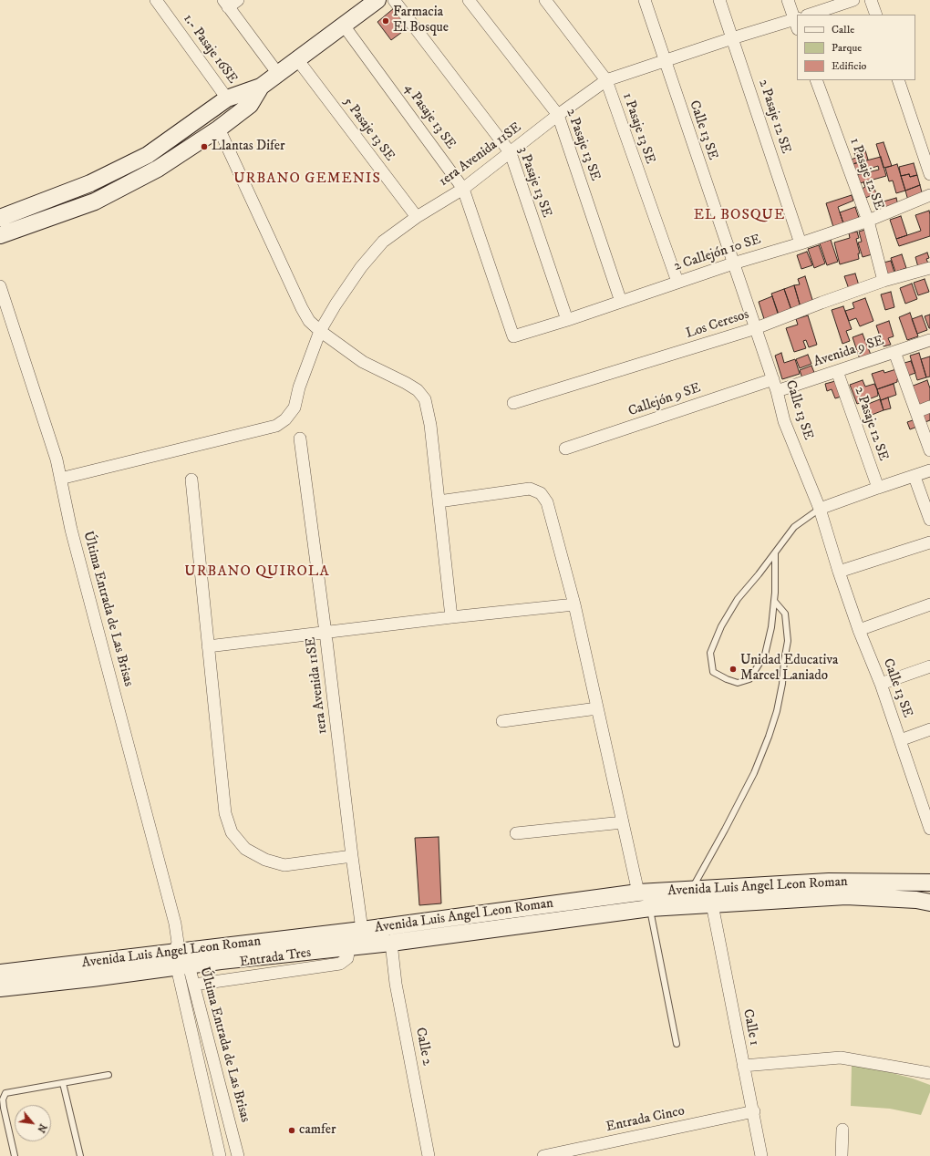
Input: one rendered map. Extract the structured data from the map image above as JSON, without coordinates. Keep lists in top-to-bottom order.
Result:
{
  "streets": {
    "main road": ["Avenida Luis Angel Leon Roman"],
    "street": [
      "1.- Pasaje 16SE",
      "4 Pasaje 13 SE",
      "2 Pasaje 12 SE",
      "1 Pasaje 13 SE",
      "5 Pasaje 13 SE",
      "Calle 13 SE",
      "2 Pasaje 13 SE",
      "1era Avenida 11SE",
      "1 Pasaje 12 SE",
      "3 Pasaje 13 SE",
      "2 Callejón 10 SE",
      "Los Ceresos",
      "Avenida 9 SE",
      "Callejón 9 SE",
      "Última Entrada de Las Brisas",
      "Entrada Tres",
      "Calle 1",
      "Calle 2",
      "Entrada Cinco"
    ]
  },
  "crossings": [
    ["4 Pasaje 13 SE", "1era Avenida 11SE"],
    ["4 Pasaje 13 SE", "2 Callejón 10 SE"],
    ["2 Pasaje 12 SE", "1era Avenida 11SE"],
    ["2 Pasaje 12 SE", "2 Callejón 10 SE"],
    ["2 Pasaje 12 SE", "Avenida 9 SE"],
    ["1 Pasaje 13 SE", "1era Avenida 11SE"],
    ["1 Pasaje 13 SE", "2 Callejón 10 SE"],
    ["5 Pasaje 13 SE", "1era Avenida 11SE"],
    ["Calle 13 SE", "1era Avenida 11SE"],
    ["Calle 13 SE", "2 Callejón 10 SE"],
    ["Calle 13 SE", "Los Ceresos"],
    ["Calle 13 SE", "Avenida 9 SE"],
    ["Calle 13 SE", "Callejón 9 SE"],
    ["2 Pasaje 13 SE", "1era Avenida 11SE"],
    ["2 Pasaje 13 SE", "2 Callejón 10 SE"],
    ["1era Avenida 11SE", "3 Pasaje 13 SE"],
    ["1era Avenida 11SE", "Última Entrada de Las Brisas"],
    ["1era Avenida 11SE", "Avenida Luis Angel Leon Roman"],
    ["1 Pasaje 12 SE", "2 Callejón 10 SE"],
    ["1 Pasaje 12 SE", "Los Ceresos"],
    ["3 Pasaje 13 SE", "2 Callejón 10 SE"],
    ["Última Entrada de Las Brisas", "Avenida Luis Angel Leon Roman"],
    ["Última Entrada de Las Brisas", "Entrada Tres"],
    ["Avenida Luis Angel Leon Roman", "Entrada Tres"],
    ["Avenida Luis Angel Leon Roman", "Calle 1"],
    ["Avenida Luis Angel Leon Roman", "Calle 2"],
    ["Calle 1", "Entrada Cinco"]
  ],
  "districts": ["URBANO GEMENIS", "EL BOSQUE", "URBANO QUIROLA"],
  "places": [
    "Farmacia El Bosque",
    "Llantas Difer",
    "Unidad Educativa Marcel Laniado",
    "camfer"
  ],
  "legend": ["Calle", "Parque", "Edificio"],
  "north": "bottom right"
}
